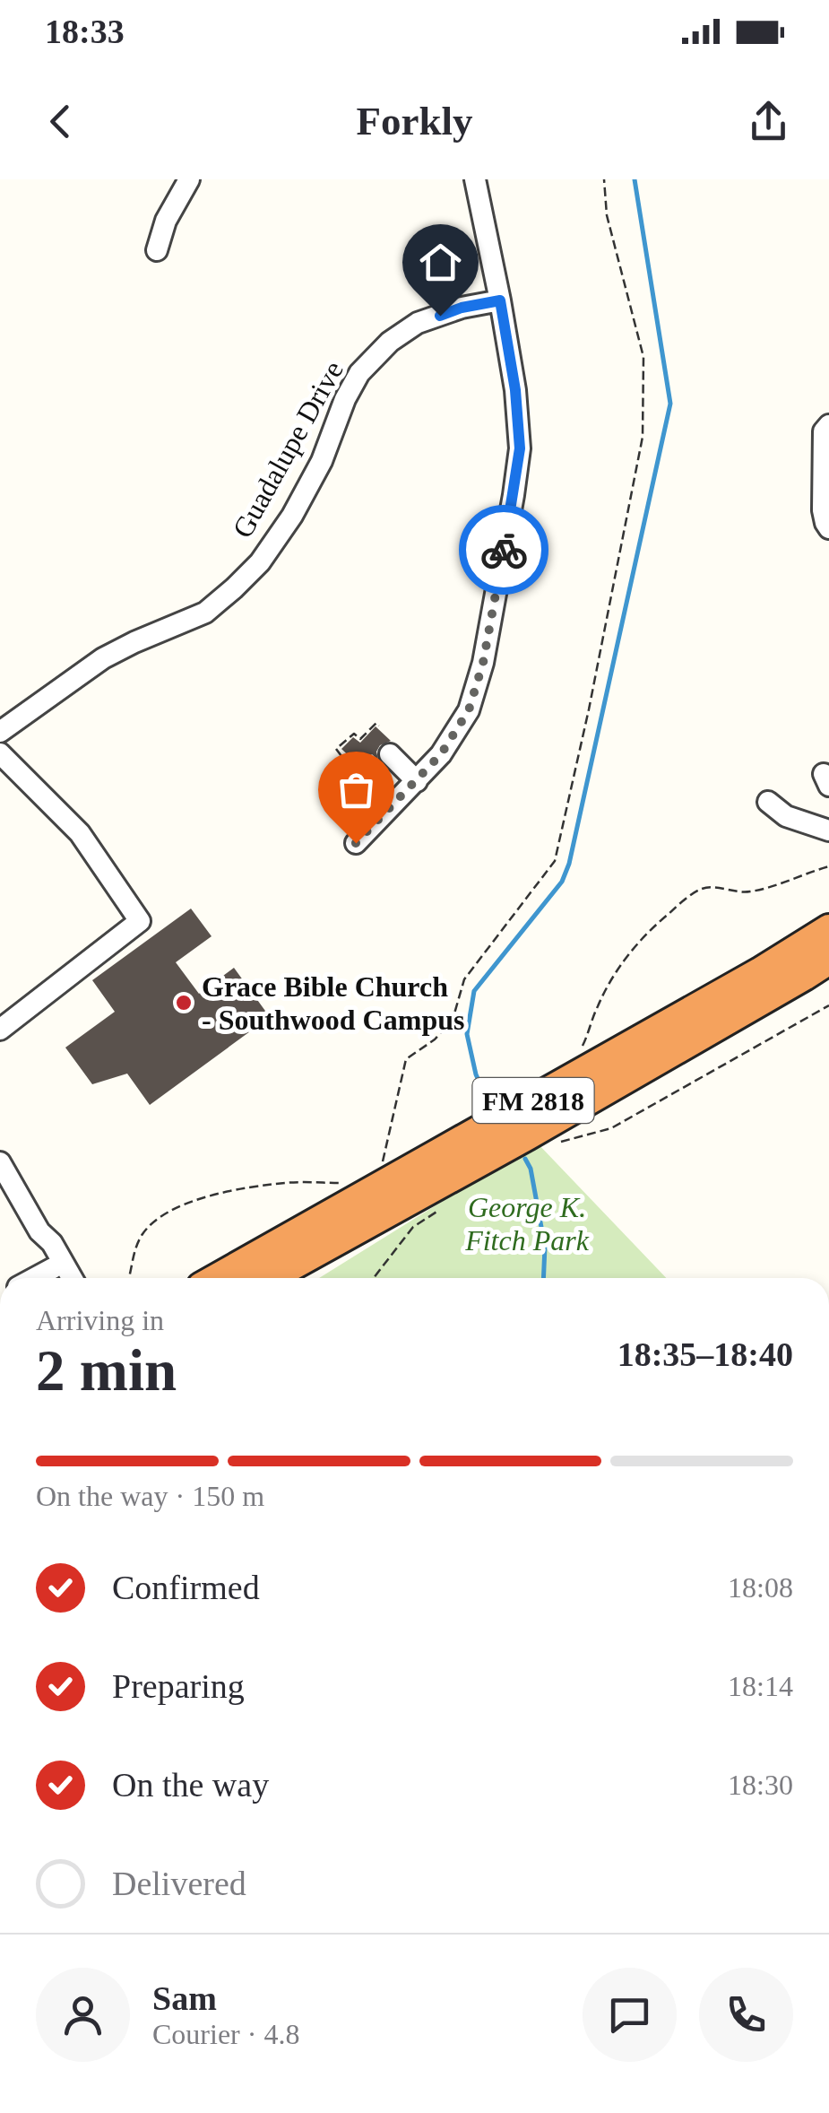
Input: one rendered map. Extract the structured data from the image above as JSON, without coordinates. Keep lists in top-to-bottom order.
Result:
{
  "streets": {
    "highway": ["FM 2818"],
    "street": ["Guadalupe Drive"]
  },
  "parks": ["George K. Fitch Park"],
  "places": ["Grace Bible Church - Southwood Campus"],
  "page": {
    "status": "18:33",
    "header": "Forkly",
    "heading": ["2 min", "Arriving in", "18:35–18:40"],
    "panel": ["Sam", "Courier · 4.8"],
    "bar": "On the way · 150 m",
    "list": [
      ["Confirmed", "18:08"],
      ["Preparing", "18:14"],
      ["On the way", "18:30"],
      "Delivered"
    ]
  }
}
